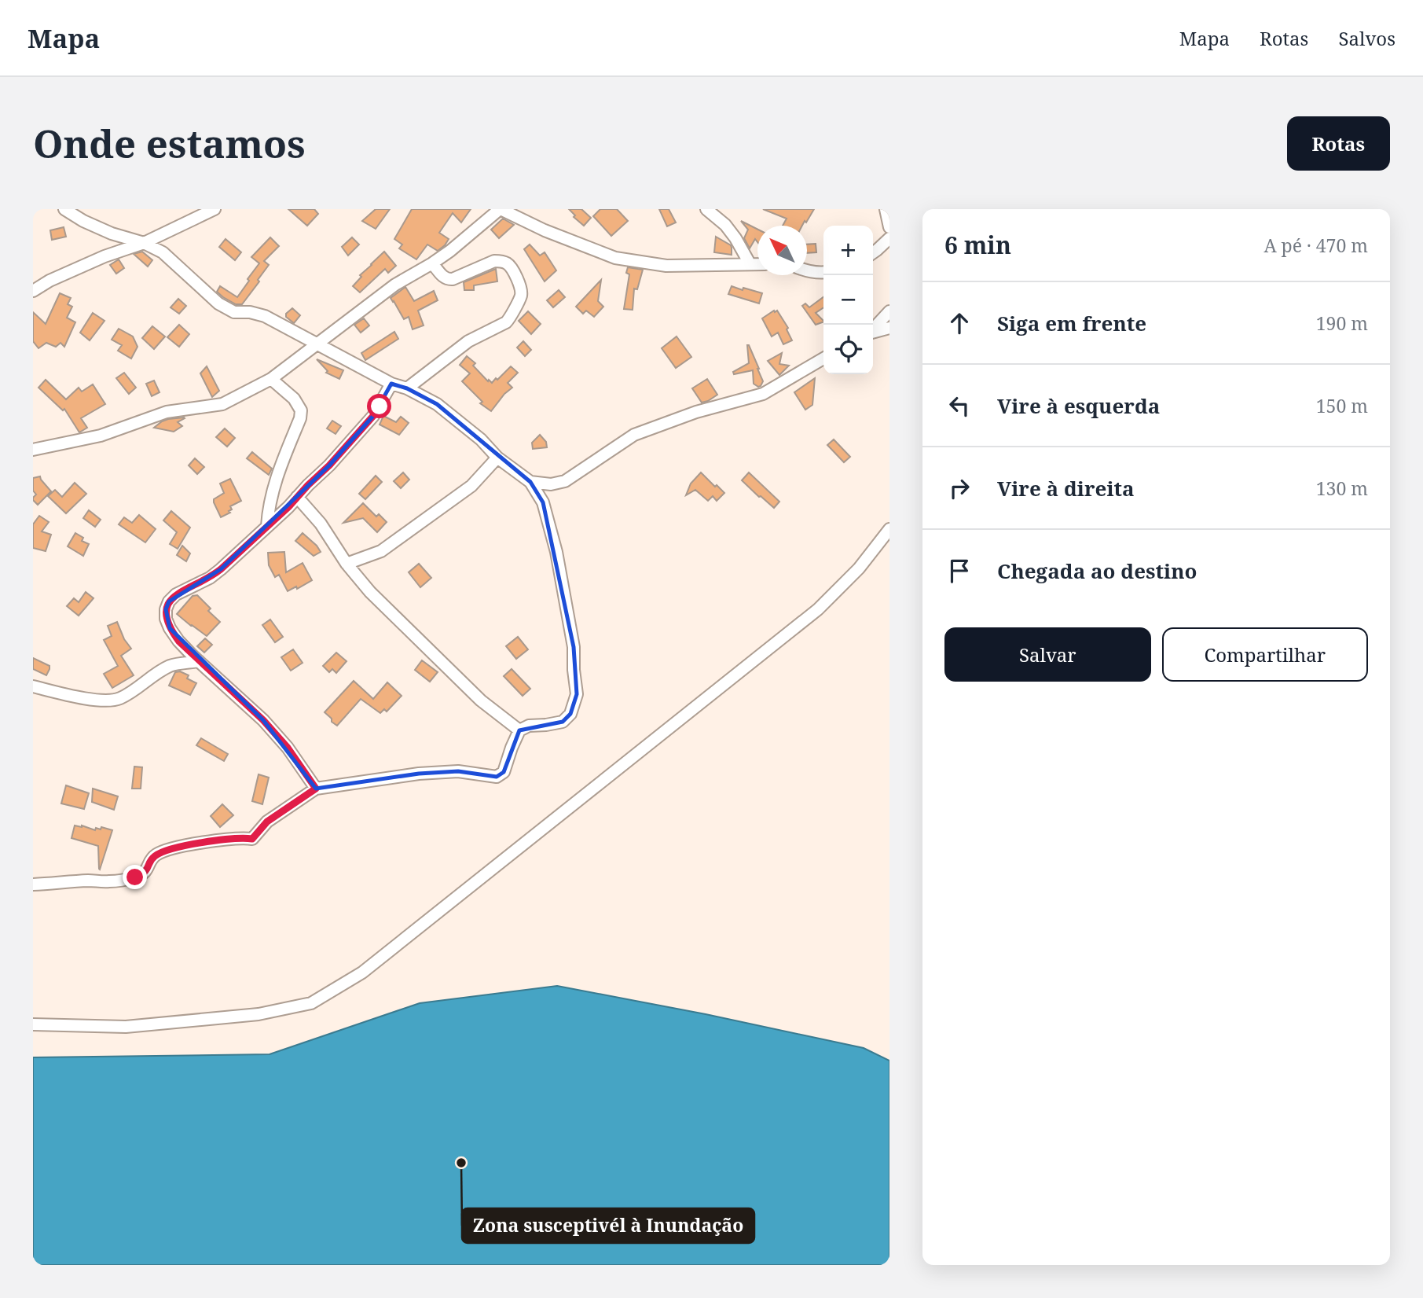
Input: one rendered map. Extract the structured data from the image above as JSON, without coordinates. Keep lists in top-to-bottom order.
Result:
{
  "places": ["Zona susceptivél à Inundação"],
  "north": "top left",
  "page": {
    "header": "Mapa",
    "nav": ["Mapa", "Rotas", "Salvos"],
    "buttons": [
      "Rotas",
      ["Salvar", "Compartilhar"]
    ],
    "title": "Onde estamos",
    "heading": ["6 min", "A pé · 470 m"],
    "map_buttons": ["+", "−"],
    "list": [
      ["Siga em frente", "190 m"],
      ["Vire à esquerda", "150 m"],
      ["Vire à direita", "130 m"],
      "Chegada ao destino"
    ]
  }
}
